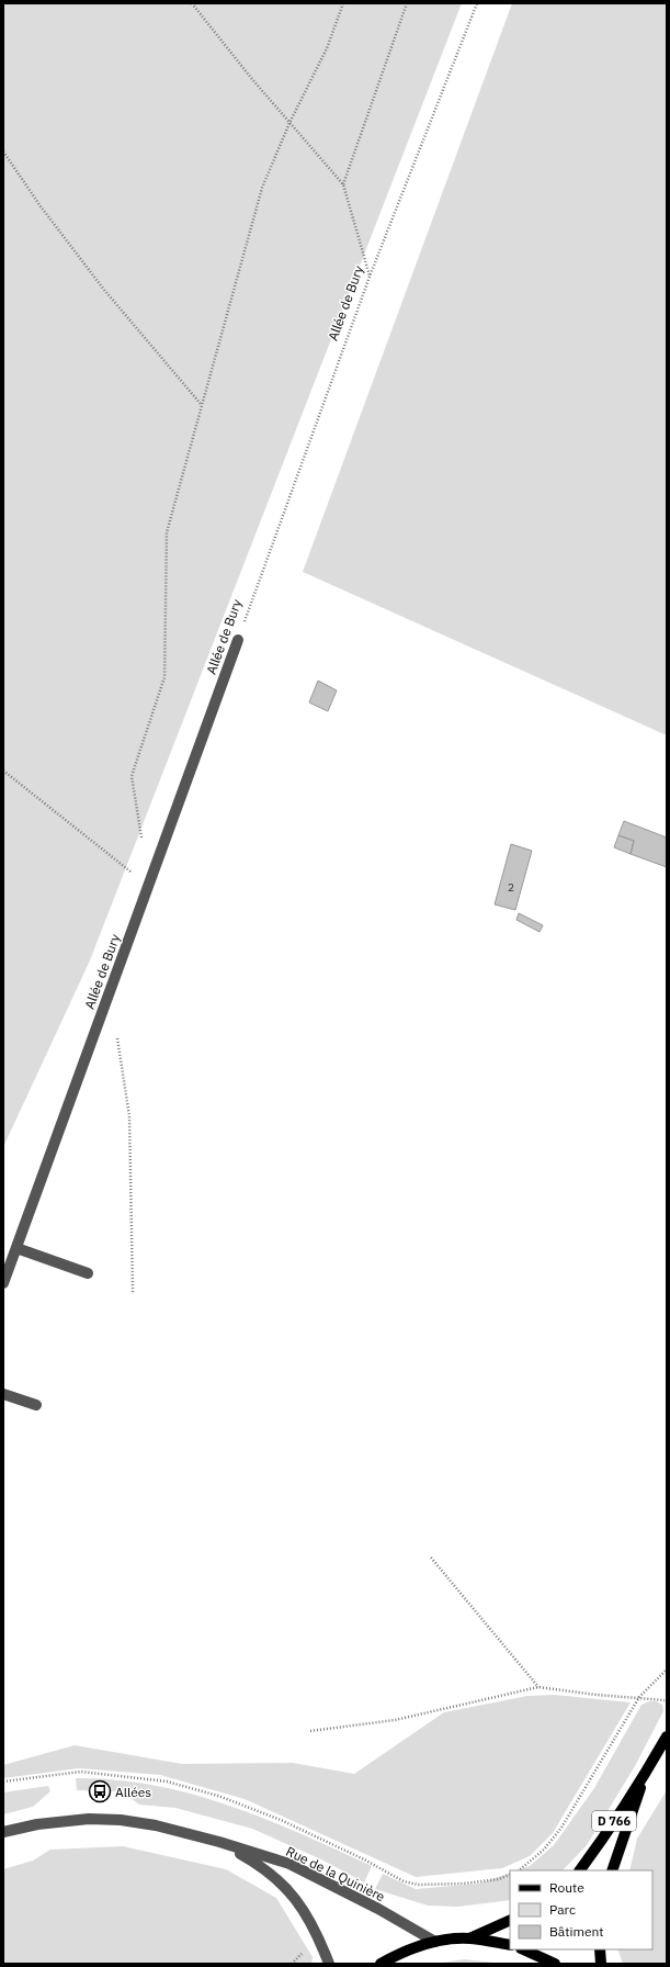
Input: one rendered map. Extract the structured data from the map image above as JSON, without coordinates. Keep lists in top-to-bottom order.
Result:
{
  "streets": {
    "main road": ["D 766"],
    "street": ["Allée de Bury", "Rue de la Quinière"]
  },
  "places": {
    "bus stop": ["Allées"]
  },
  "house_numbers": ["2"],
  "legend": ["Route", "Parc", "Bâtiment"]
}
